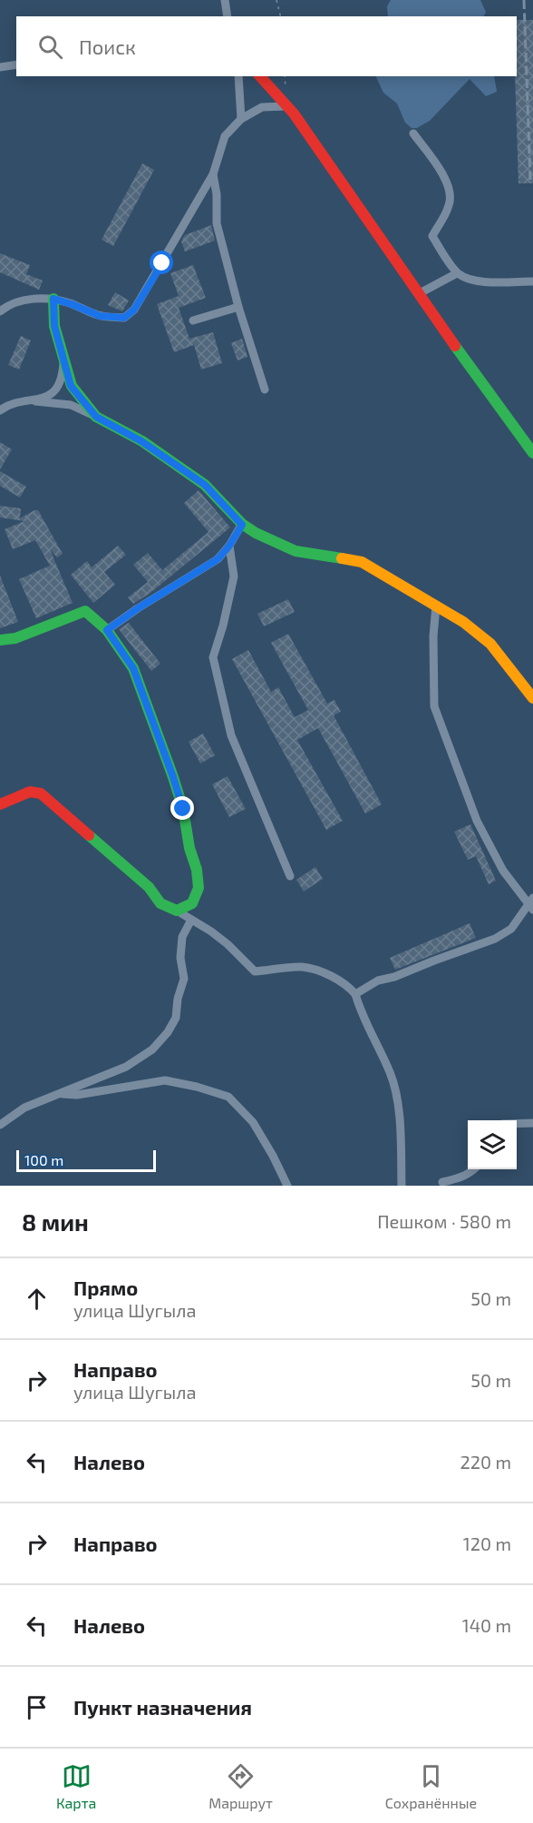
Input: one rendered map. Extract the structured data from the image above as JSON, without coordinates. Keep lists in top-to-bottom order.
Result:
{
  "scale_bar": "100 m",
  "page": {
    "search": "Поиск",
    "scale": "100 m",
    "heading": ["8 мин", "Пешком · 580 m"],
    "list": [
      ["Прямо", "улица Шугыла", "50 m"],
      ["Направо", "улица Шугыла", "50 m"],
      ["Налево", "220 m"],
      ["Направо", "120 m"],
      ["Налево", "140 m"],
      "Пункт назначения"
    ],
    "nav": ["Карта", "Маршрут", "Сохранённые"]
  }
}
